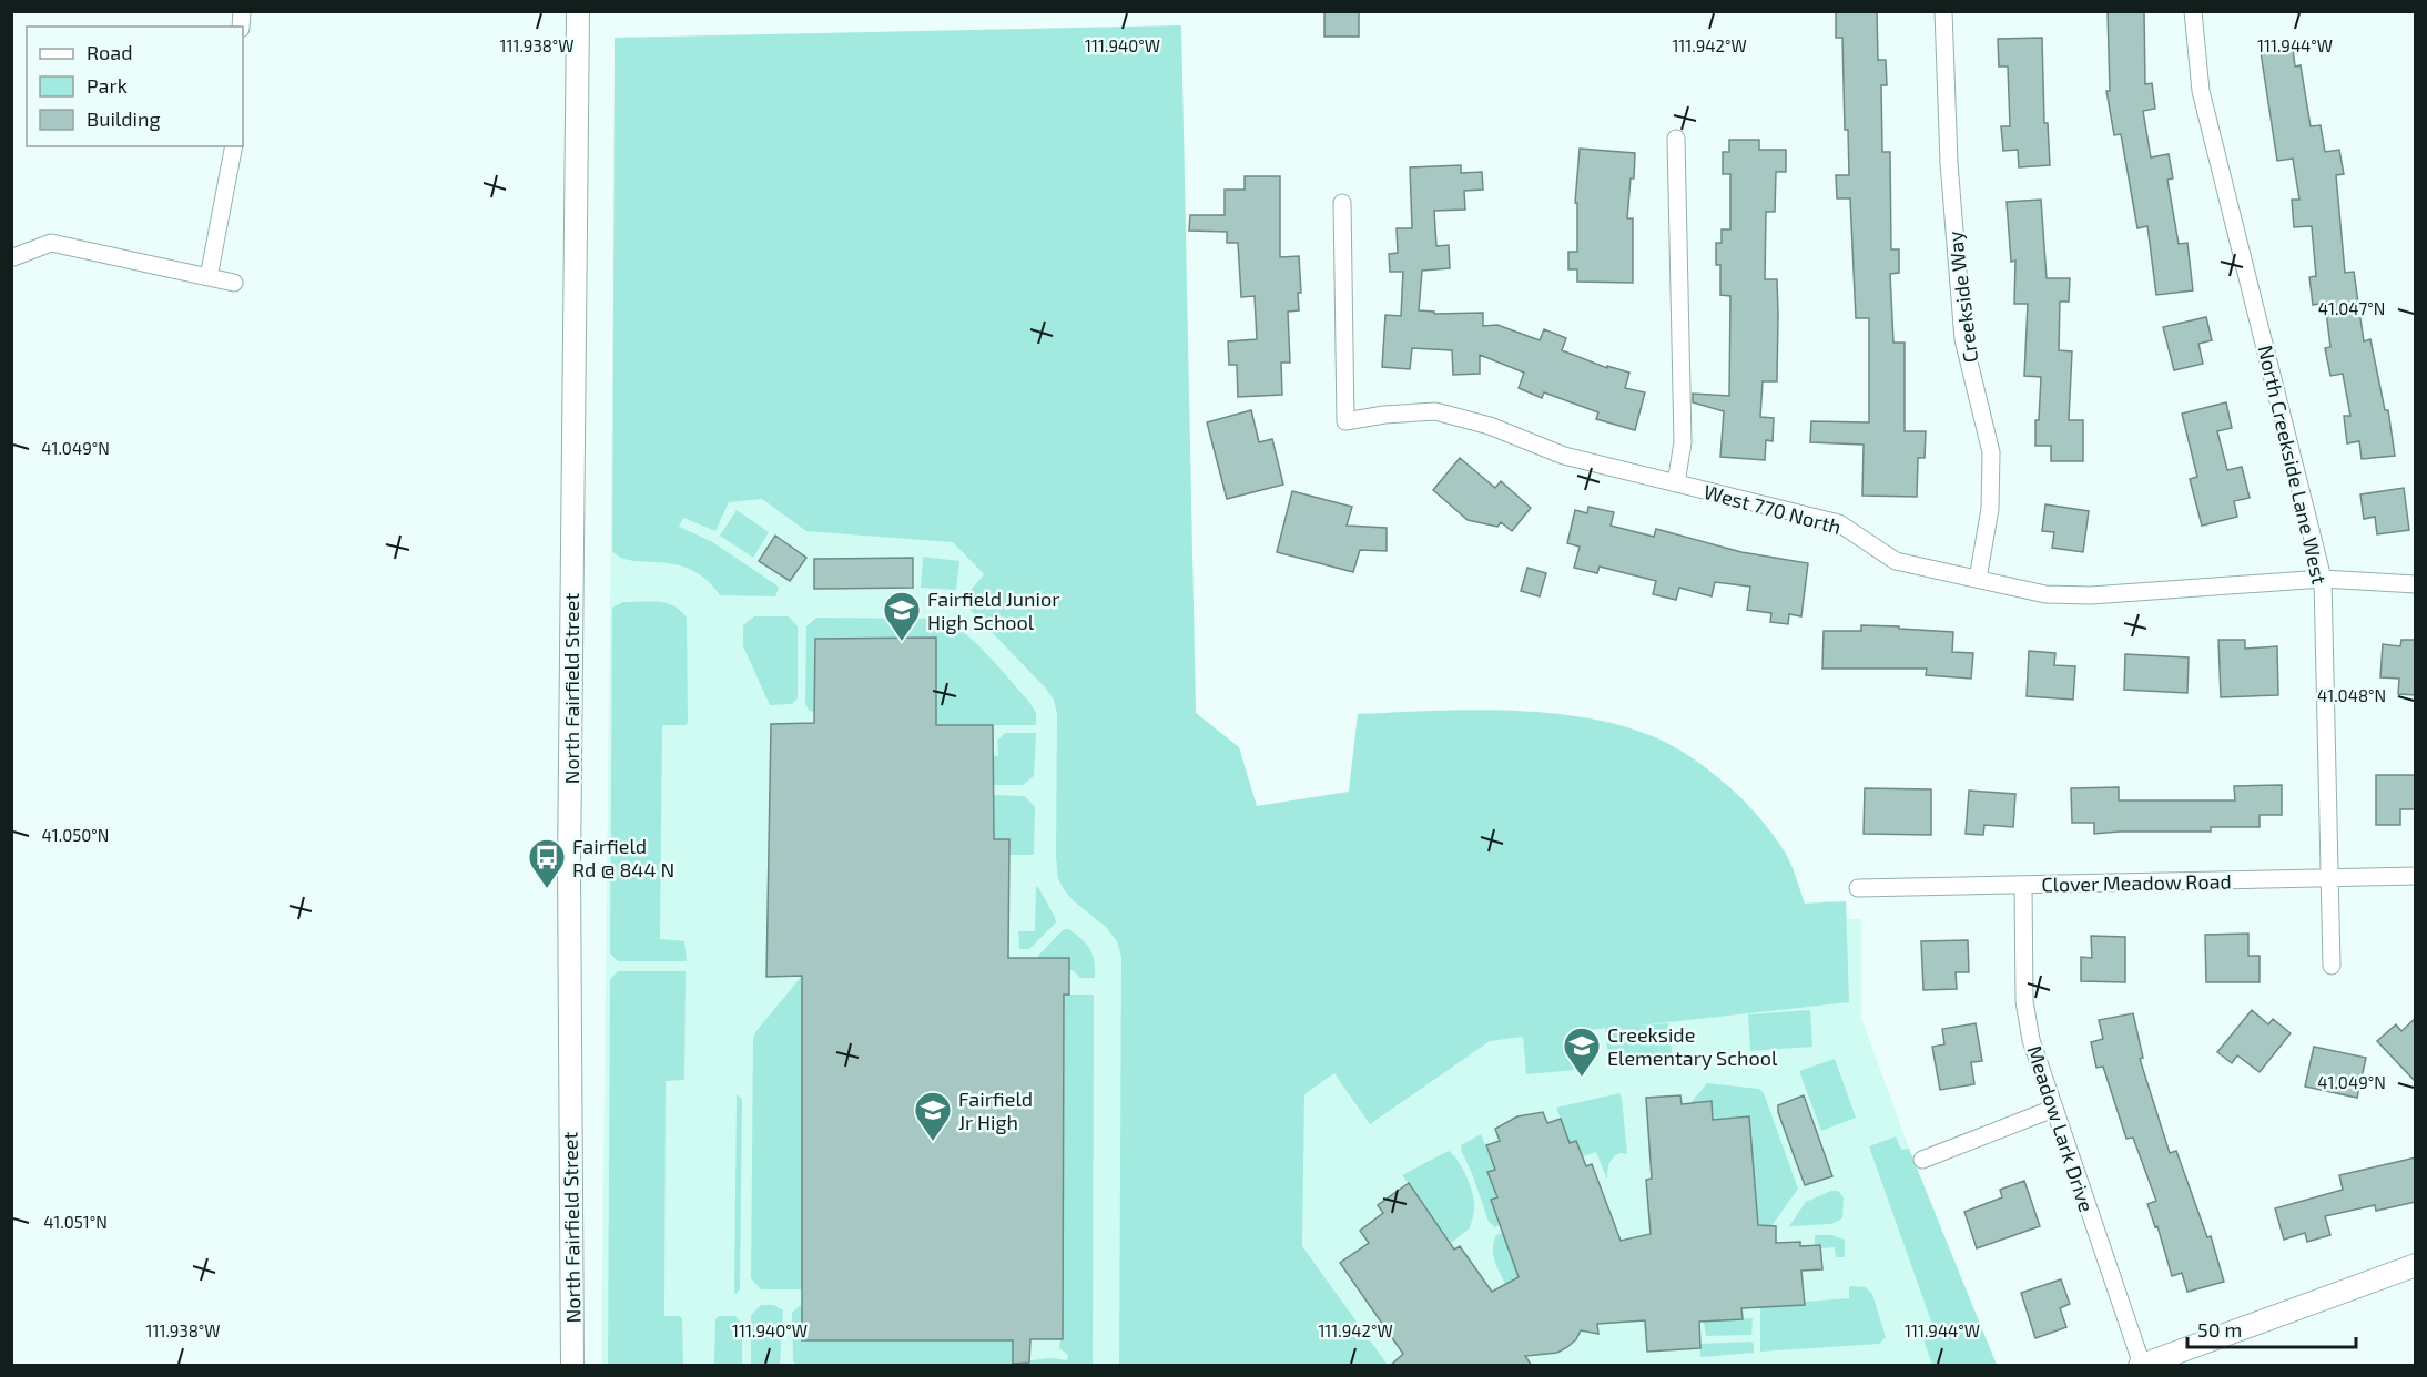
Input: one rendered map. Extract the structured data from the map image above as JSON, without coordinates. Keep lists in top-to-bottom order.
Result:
{
  "streets": {
    "street": [
      "Creekside Way",
      "North Creekside Lane West",
      "West 770 North",
      "North Fairfield Street",
      "Clover Meadow Road",
      "Meadow Lark Drive"
    ]
  },
  "crossings": [
    ["Creekside Way", "West 770 North"],
    ["North Creekside Lane West", "West 770 North"],
    ["North Creekside Lane West", "Clover Meadow Road"],
    ["Clover Meadow Road", "Meadow Lark Drive"]
  ],
  "places": {
    "school or university": ["Fairfield Junior High School", "Creekside Elementary School", "Fairfield Jr High"],
    "bus stop": ["Fairfield Rd @ 844 N"]
  },
  "legend": ["Road", "Park", "Building"],
  "scale_bar": "50 m",
  "coordinates": [
    "111.938°W",
    "111.940°W",
    "111.942°W",
    "111.944°W",
    "41.047°N",
    "41.049°N",
    "41.048°N",
    "41.050°N",
    "41.051°N"
  ]
}
